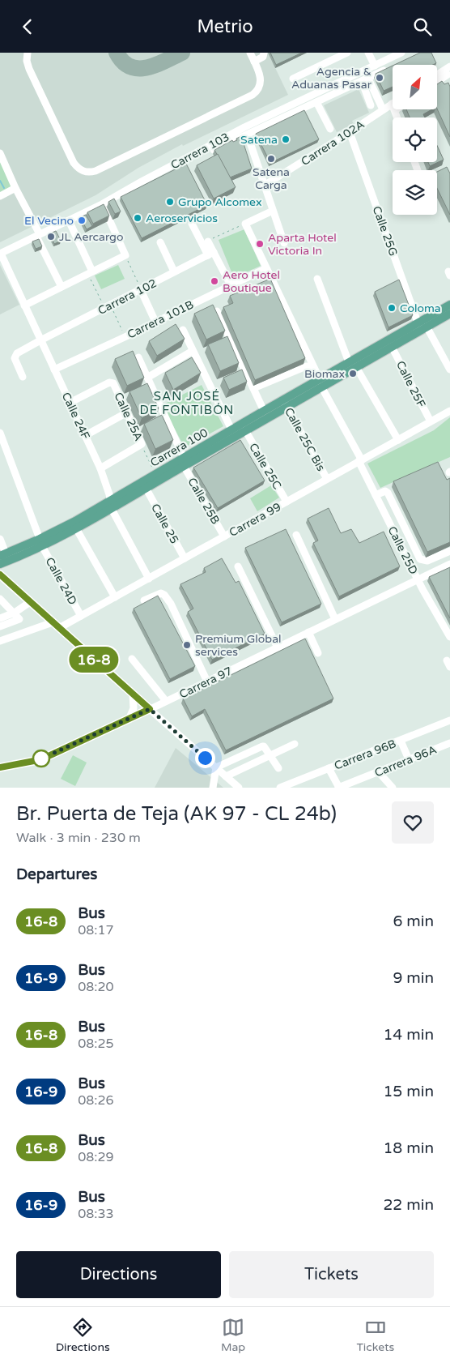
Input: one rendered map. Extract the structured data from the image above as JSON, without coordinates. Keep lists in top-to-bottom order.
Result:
{
  "streets": {
    "main road": ["Carrera 100"],
    "street": [
      "Carrera 102A",
      "Carrera 103",
      "Calle 25G",
      "Carrera 102",
      "Carrera 101B",
      "Calle 25F",
      "Calle 24F",
      "Calle 25A",
      "Calle 25C Bis",
      "Calle 25C",
      "Calle 25B",
      "Carrera 99",
      "Calle 25",
      "Calle 25D",
      "Calle 24D",
      "Carrera 97",
      "Carrera 96B",
      "Carrera 96A"
    ]
  },
  "crossings": [
    ["Carrera 102A", "Calle 25G"],
    ["Carrera 103", "Calle 24F"],
    ["Calle 25G", "Carrera 100"],
    ["Carrera 102", "Calle 24F"],
    ["Carrera 101B", "Calle 24F"],
    ["Carrera 101B", "Calle 25D"],
    ["Calle 25F", "Carrera 100"],
    ["Calle 25F", "Carrera 99"],
    ["Calle 24F", "Calle 25A"],
    ["Calle 24F", "Carrera 100"],
    ["Calle 24F", "Carrera 99"],
    ["Calle 25A", "Carrera 100"],
    ["Calle 25C Bis", "Carrera 100"],
    ["Calle 25C Bis", "Carrera 99"],
    ["Carrera 100", "Calle 25C"],
    ["Carrera 100", "Calle 25B"],
    ["Carrera 100", "Calle 25"],
    ["Carrera 100", "Calle 25D"],
    ["Carrera 100", "Calle 24D"],
    ["Calle 25C", "Carrera 99"],
    ["Calle 25B", "Carrera 99"],
    ["Carrera 99", "Calle 25"],
    ["Carrera 99", "Calle 25D"],
    ["Carrera 99", "Calle 24D"],
    ["Calle 25D", "Carrera 97"]
  ],
  "districts": ["SAN JOSÉ DE FONTIBÓN"],
  "places": [
    "Agencia & Aduanas Pasar",
    "Satena",
    "Satena Carga",
    "Grupo Alcomex",
    "Aeroservicios",
    "El Vecino",
    "JL Aercargo",
    "Aparta Hotel Victoria In",
    "Aero Hotel Boutique",
    "Coloma",
    "Biomax",
    "Premium Global services"
  ],
  "lines": ["bus line 16-8"],
  "north": "top right",
  "page": {
    "header": "Metrio",
    "on_map": "16-8",
    "heading": [
      ["Br. Puerta de Teja (AK 97 - CL 24b)", "Walk · 3 min · 230 m"],
      "Departures"
    ],
    "list": [
      {
        "mark": "16-8",
        "name": "Bus",
        "note": "08:17",
        "value": "6 min"
      },
      {
        "mark": "16-9",
        "name": "Bus",
        "note": "08:20",
        "value": "9 min"
      },
      {
        "mark": "16-8",
        "name": "Bus",
        "note": "08:25",
        "value": "14 min"
      },
      {
        "mark": "16-9",
        "name": "Bus",
        "note": "08:26",
        "value": "15 min"
      },
      {
        "mark": "16-8",
        "name": "Bus",
        "note": "08:29",
        "value": "18 min"
      },
      {
        "mark": "16-9",
        "name": "Bus",
        "note": "08:33",
        "value": "22 min"
      }
    ],
    "buttons": ["Directions", "Tickets"],
    "tabs": ["Directions", "Map", "Tickets"]
  }
}
